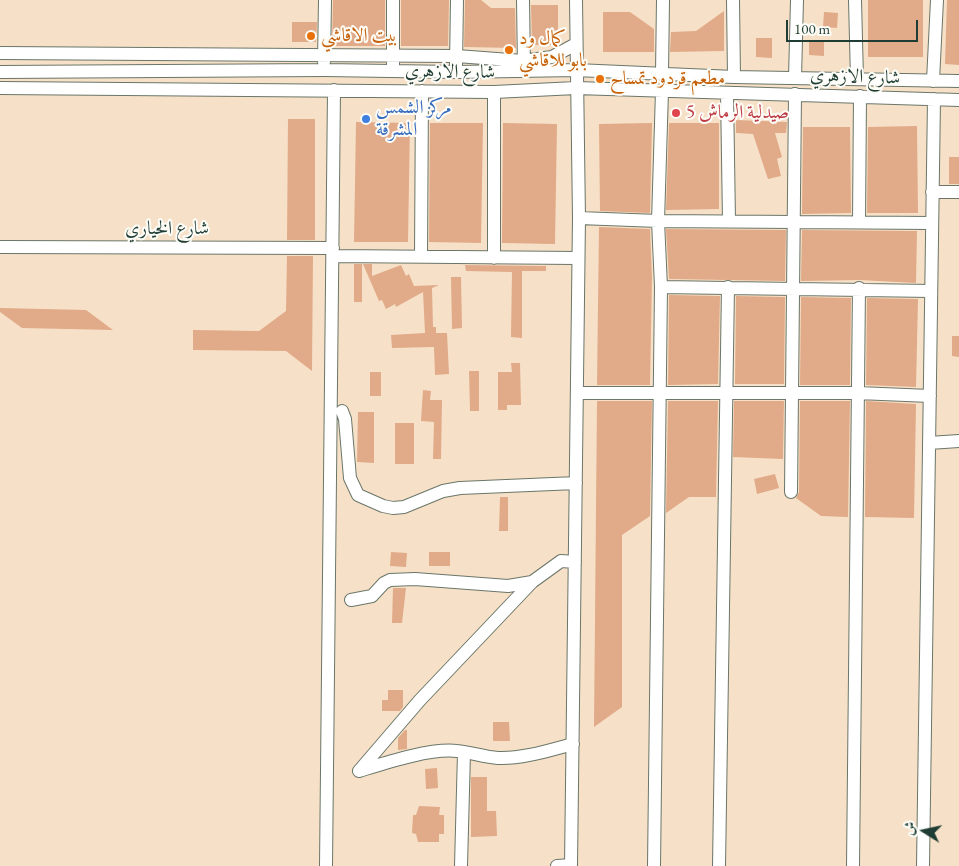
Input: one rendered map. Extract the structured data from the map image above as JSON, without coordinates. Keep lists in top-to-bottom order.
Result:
{
  "streets": {
    "street": ["شارع الازهري", "شارع الخياري"]
  },
  "places": [
    "بيت الاقاشي",
    "كمال ود بابو للاقاشي",
    "مطعم قردود تمساح",
    "صيدلية الرماش 5",
    "مركز الشمس المشرقة"
  ],
  "scale_bar": "100 m",
  "north": "left"
}
